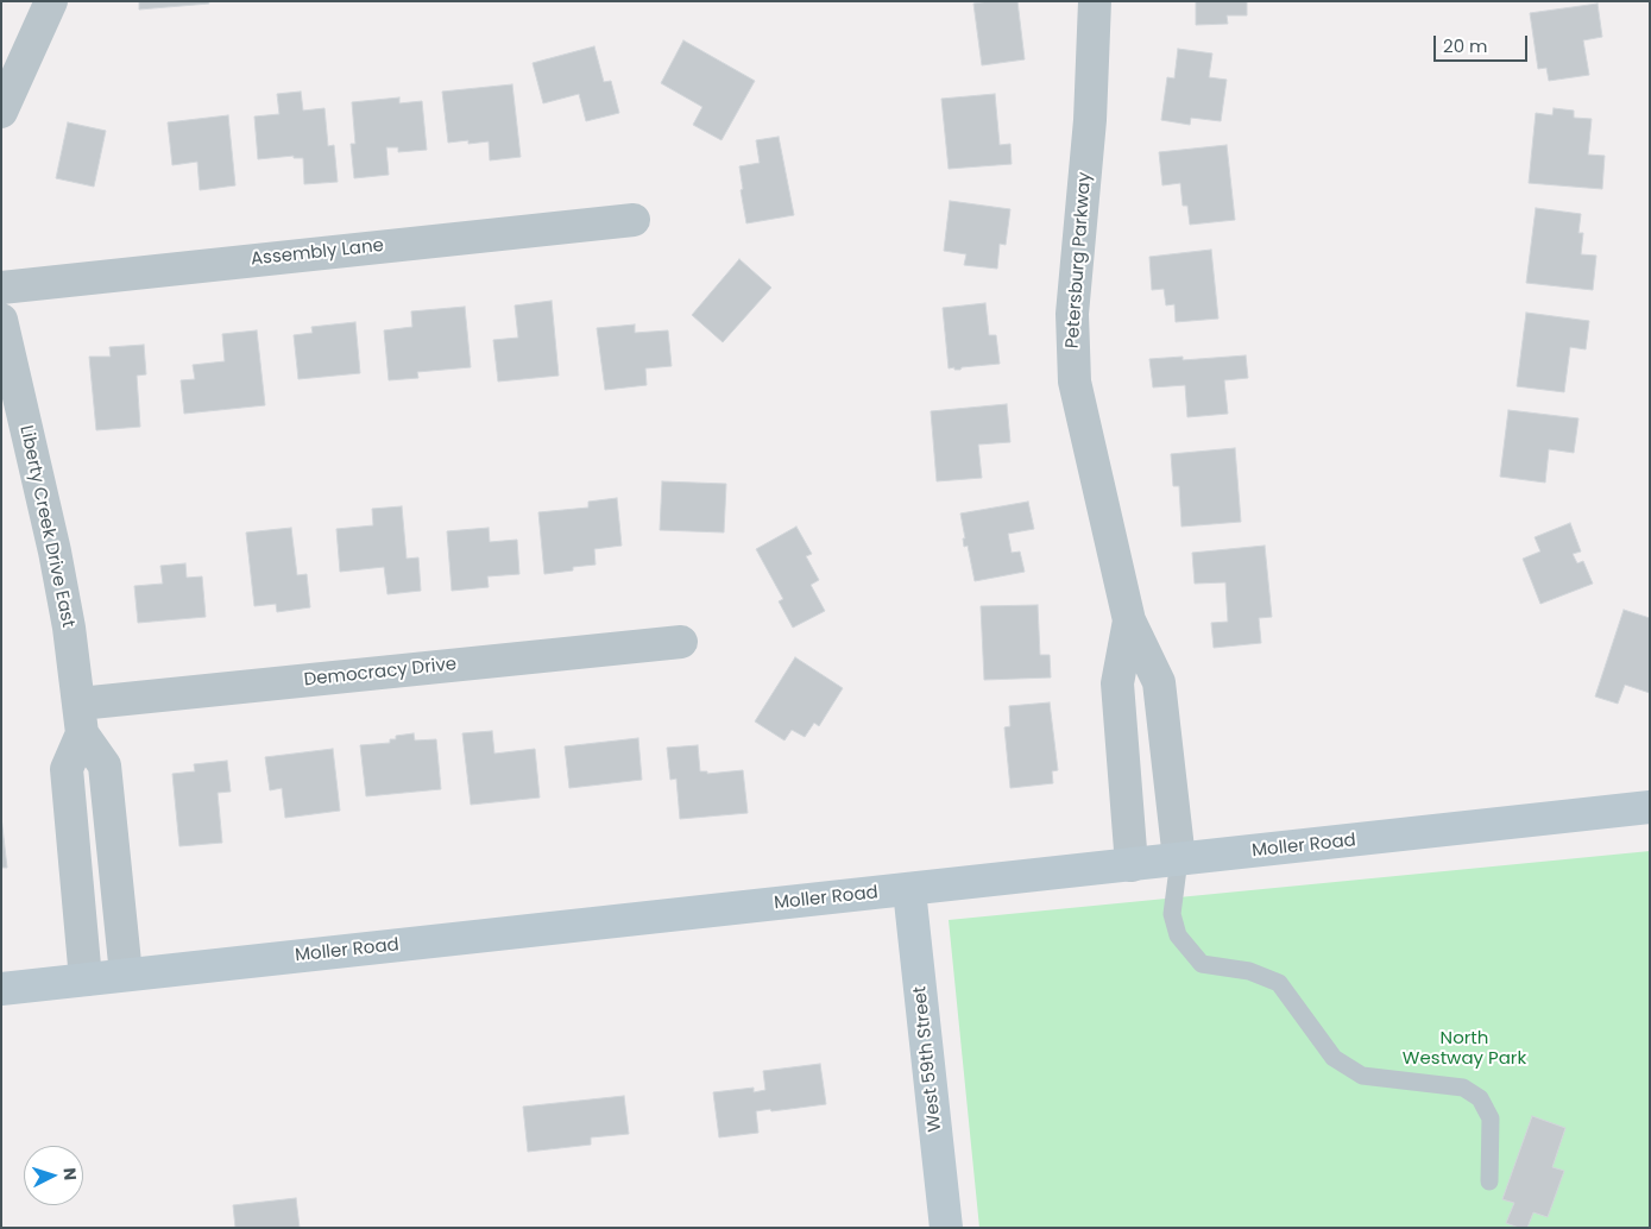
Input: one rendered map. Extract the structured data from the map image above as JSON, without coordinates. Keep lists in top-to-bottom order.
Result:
{
  "streets": {
    "street": [
      "Assembly Lane",
      "Petersburg Parkway",
      "Liberty Creek Drive East",
      "Democracy Drive",
      "Moller Road",
      "West 59th Street"
    ]
  },
  "crossings": [
    ["Petersburg Parkway", "Moller Road"],
    ["Liberty Creek Drive East", "Democracy Drive"],
    ["Liberty Creek Drive East", "Moller Road"],
    ["Moller Road", "West 59th Street"]
  ],
  "parks": ["North Westway Park"],
  "scale_bar": "20 m",
  "north": "right"
}
